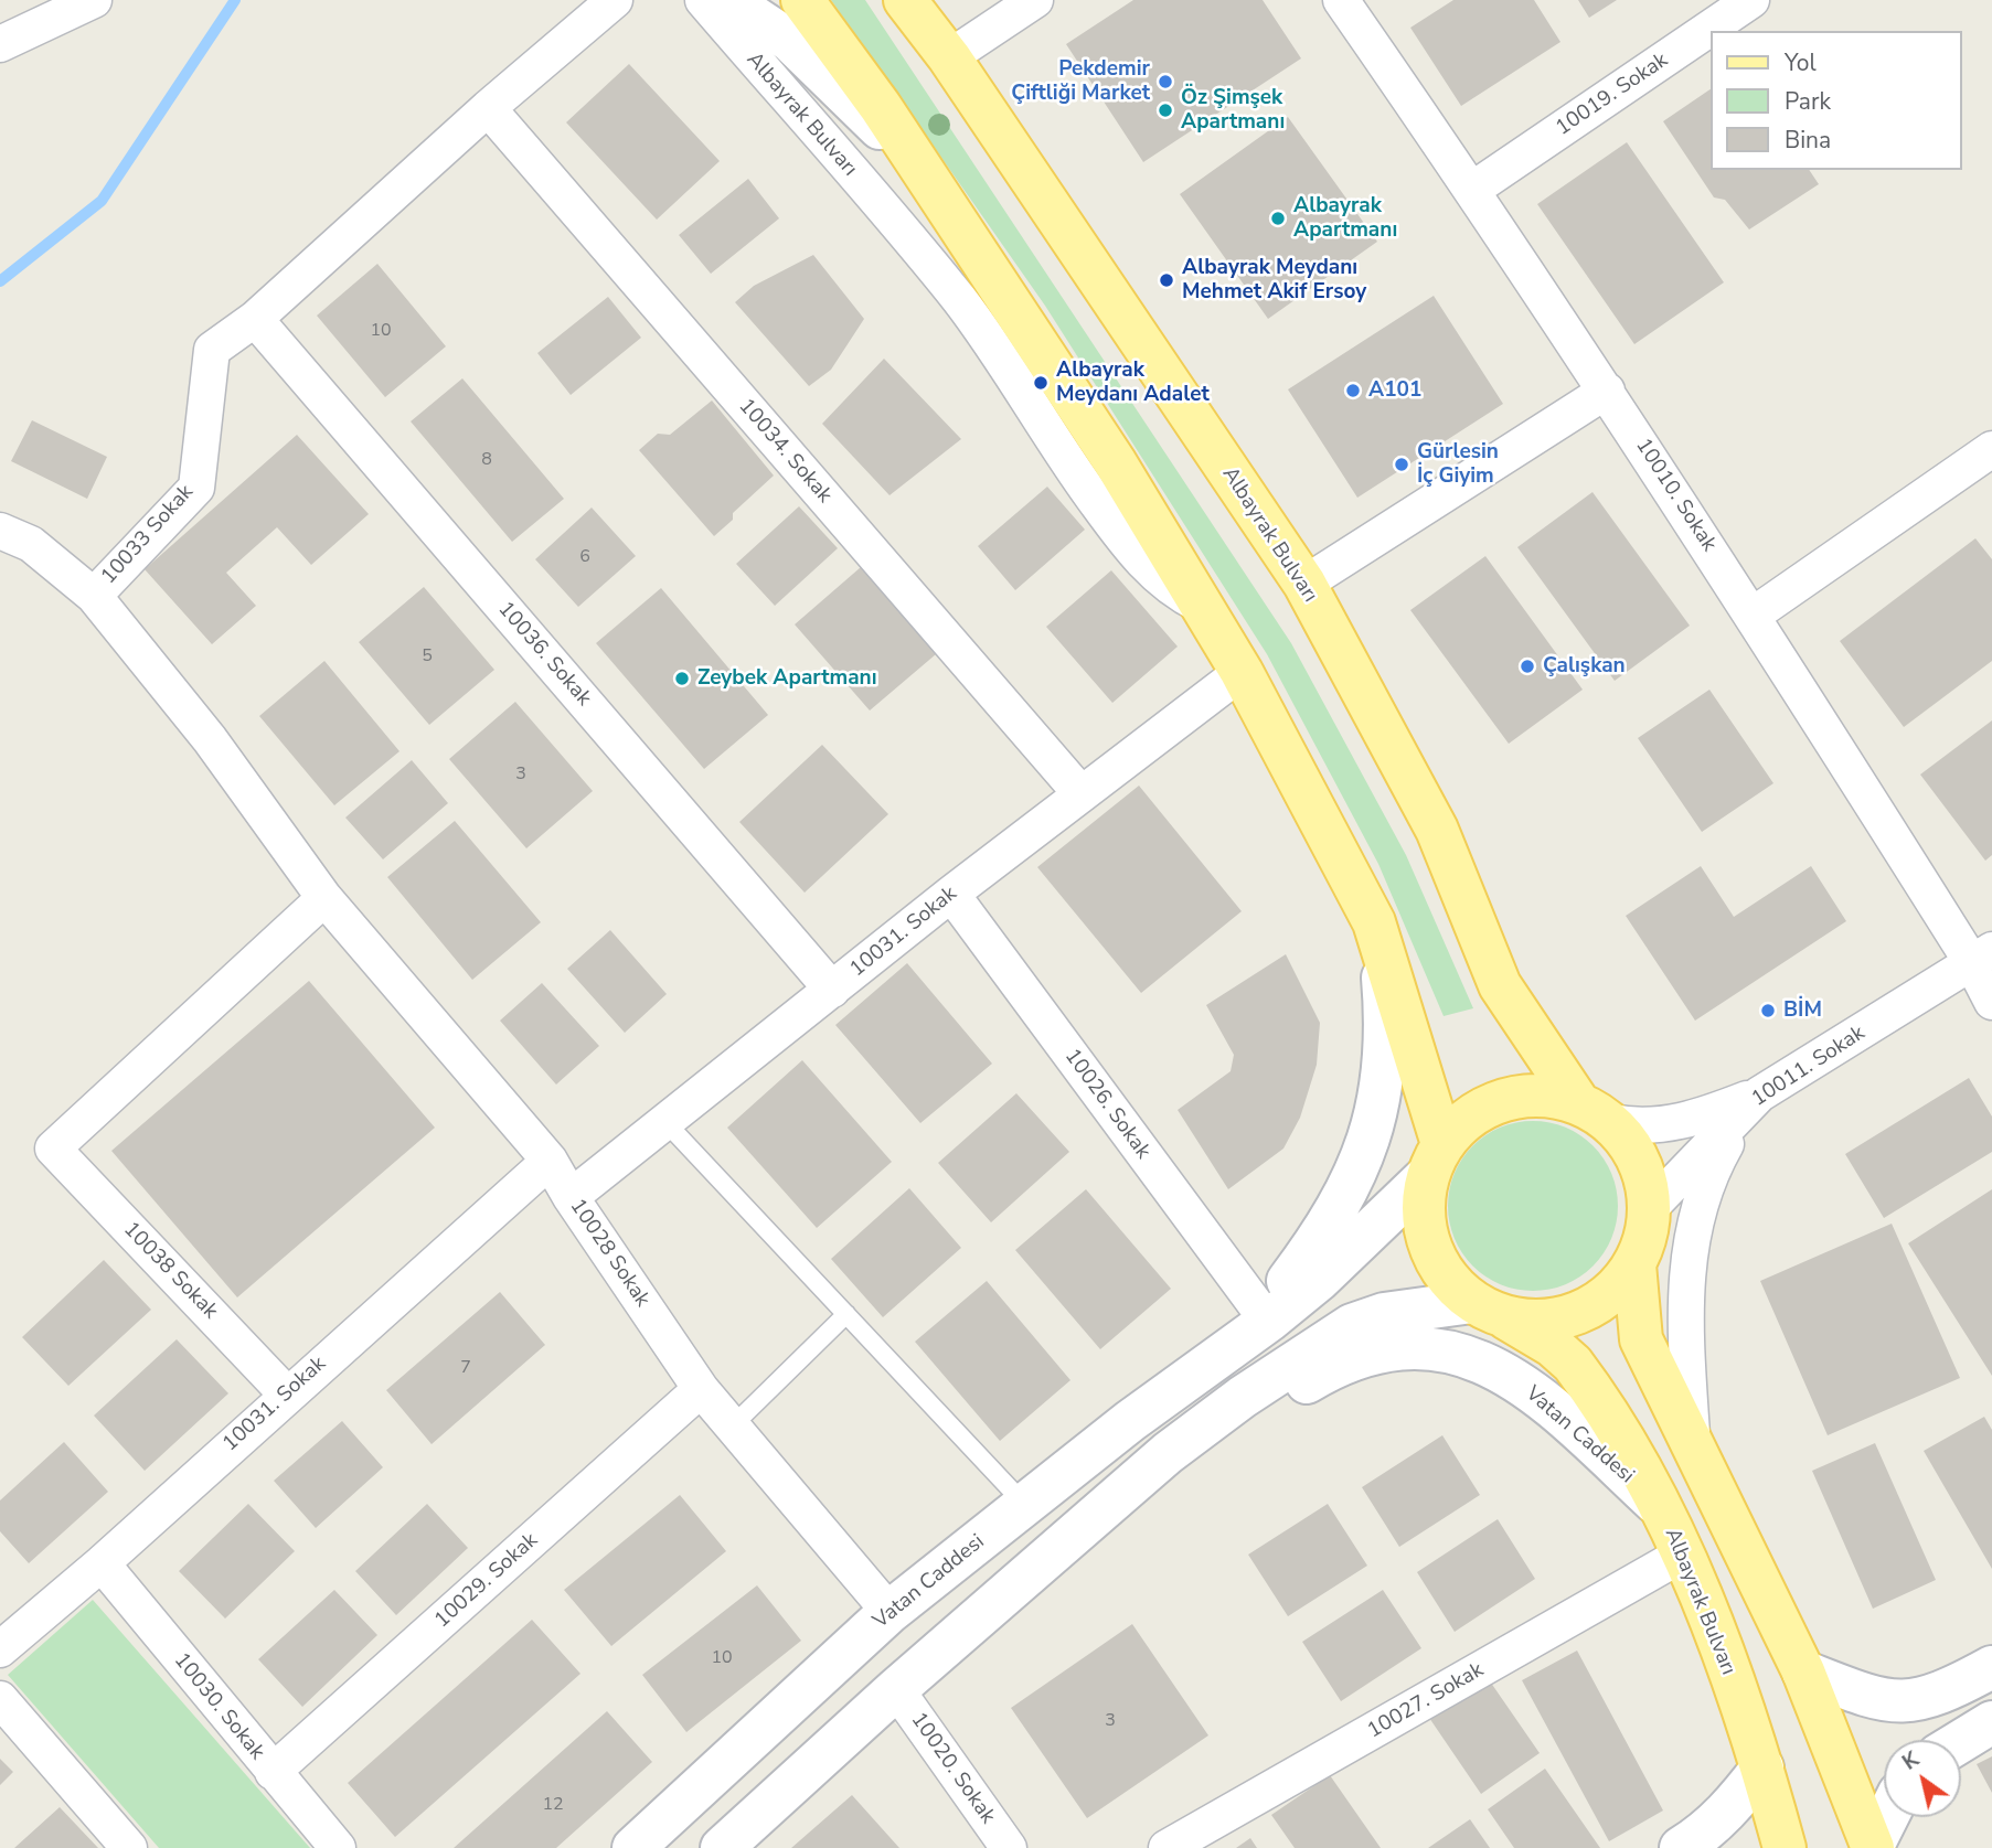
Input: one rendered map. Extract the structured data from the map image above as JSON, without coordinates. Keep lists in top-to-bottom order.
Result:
{
  "streets": {
    "main road": ["Albayrak Bulvarı"],
    "street": [
      "10019. Sokak",
      "10034. Sokak",
      "10010. Sokak",
      "10033 Sokak",
      "10036. Sokak",
      "10031. Sokak",
      "10011. Sokak",
      "10026. Sokak",
      "10028 Sokak",
      "10038 Sokak",
      "Vatan Caddesi",
      "10029. Sokak",
      "10027. Sokak",
      "10030. Sokak",
      "10020. Sokak"
    ]
  },
  "crossings": [
    ["10019. Sokak", "10010. Sokak"],
    ["Albayrak Bulvarı", "10031. Sokak"],
    ["Albayrak Bulvarı", "10011. Sokak"],
    ["Albayrak Bulvarı", "Vatan Caddesi"],
    ["Albayrak Bulvarı", "10027. Sokak"],
    ["10034. Sokak", "10033 Sokak"],
    ["10034. Sokak", "10031. Sokak"],
    ["10010. Sokak", "10011. Sokak"],
    ["10033 Sokak", "10036. Sokak"],
    ["10033 Sokak", "10028 Sokak"],
    ["10033 Sokak", "10038 Sokak"],
    ["10036. Sokak", "10031. Sokak"],
    ["10031. Sokak", "10026. Sokak"],
    ["10031. Sokak", "10028 Sokak"],
    ["10031. Sokak", "10038 Sokak"],
    ["10031. Sokak", "10030. Sokak"],
    ["10011. Sokak", "Vatan Caddesi"],
    ["10026. Sokak", "Vatan Caddesi"],
    ["10028 Sokak", "10038 Sokak"],
    ["10028 Sokak", "Vatan Caddesi"],
    ["10028 Sokak", "10029. Sokak"],
    ["Vatan Caddesi", "10020. Sokak"],
    ["10029. Sokak", "10030. Sokak"]
  ],
  "places": [
    "Pekdemir Çiftliği Market",
    "Öz Şimşek Apartmanı",
    "Albayrak Apartmanı",
    "Albayrak Meydanı Mehmet Akif Ersoy",
    "Albayrak Meydanı Adalet",
    "A101",
    "Gürlesin İç Giyim",
    "Çalışkan",
    "Zeybek Apartmanı",
    "BİM"
  ],
  "house_numbers": [
    "10",
    "8",
    "6",
    "5",
    "3",
    "7",
    "10",
    "3",
    "12"
  ],
  "legend": ["Yol", "Park", "Bina"],
  "north": "top left"
}
